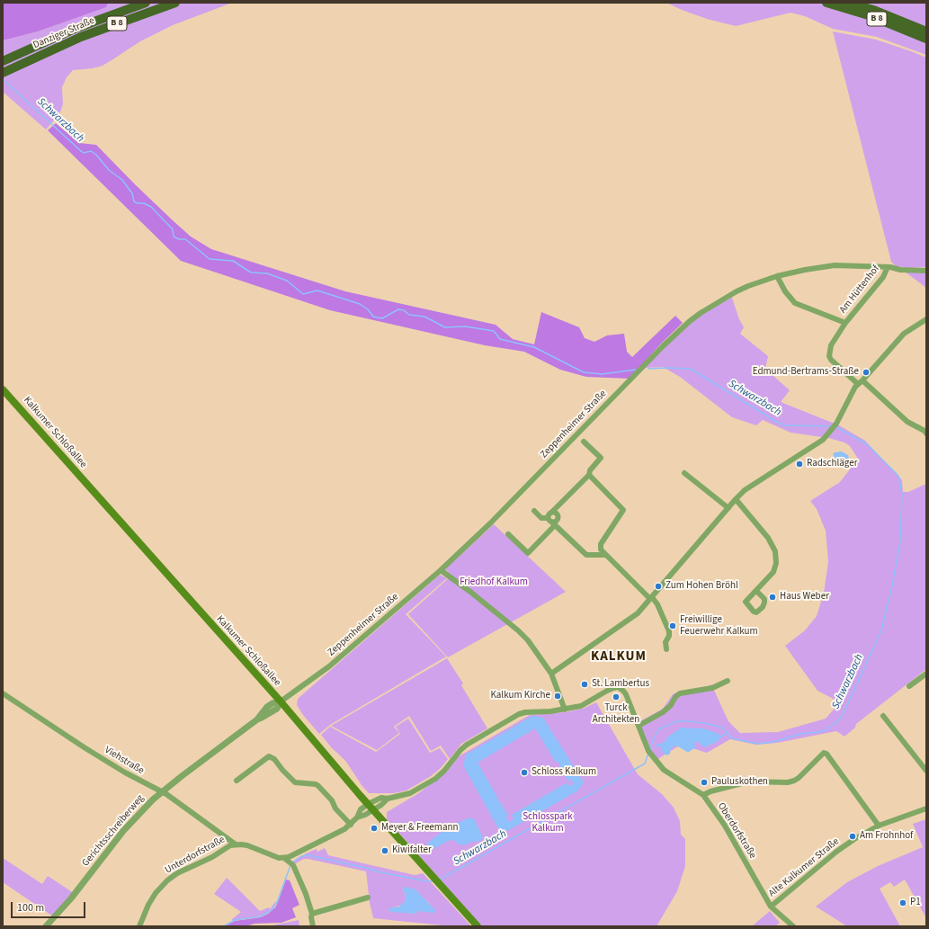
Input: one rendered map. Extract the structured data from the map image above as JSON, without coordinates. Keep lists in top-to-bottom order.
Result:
{
  "streets": {
    "highway": ["B 8", "Danziger Straße"],
    "main road": ["Kalkumer Schloßallee"],
    "street": [
      "Am Hüttenhof",
      "Zeppenheimer Straße",
      "Viehstraße",
      "Gerichtsschreiberweg",
      "Oberdorfstraße",
      "Unterdorfstraße",
      "Alte Kalkumer Straße"
    ]
  },
  "crossings": [
    ["Am Hüttenhof", "Zeppenheimer Straße"],
    ["Zeppenheimer Straße", "Kalkumer Schloßallee"],
    ["Zeppenheimer Straße", "Gerichtsschreiberweg"],
    ["Kalkumer Schloßallee", "Gerichtsschreiberweg"],
    ["Kalkumer Schloßallee", "Oberdorfstraße"],
    ["Viehstraße", "Gerichtsschreiberweg"],
    ["Viehstraße", "Unterdorfstraße"],
    ["Oberdorfstraße", "Alte Kalkumer Straße"]
  ],
  "districts": ["KALKUM"],
  "water": ["Schwarzbach"],
  "parks": ["Friedhof Kalkum", "Schlosspark Kalkum"],
  "places": [
    "Edmund-Bertrams-Straße",
    "Radschläger",
    "Zum Hohen Bröhl",
    "Haus Weber",
    "Freiwillige Feuerwehr Kalkum",
    "St. Lambertus",
    "Kalkum Kirche",
    "Turck Architekten",
    "Schloss Kalkum",
    "Pauluskothen",
    "Meyer & Freemann",
    "Am Frohnhof",
    "Kiwifalter",
    "P1"
  ],
  "scale_bar": "100 m"
}
